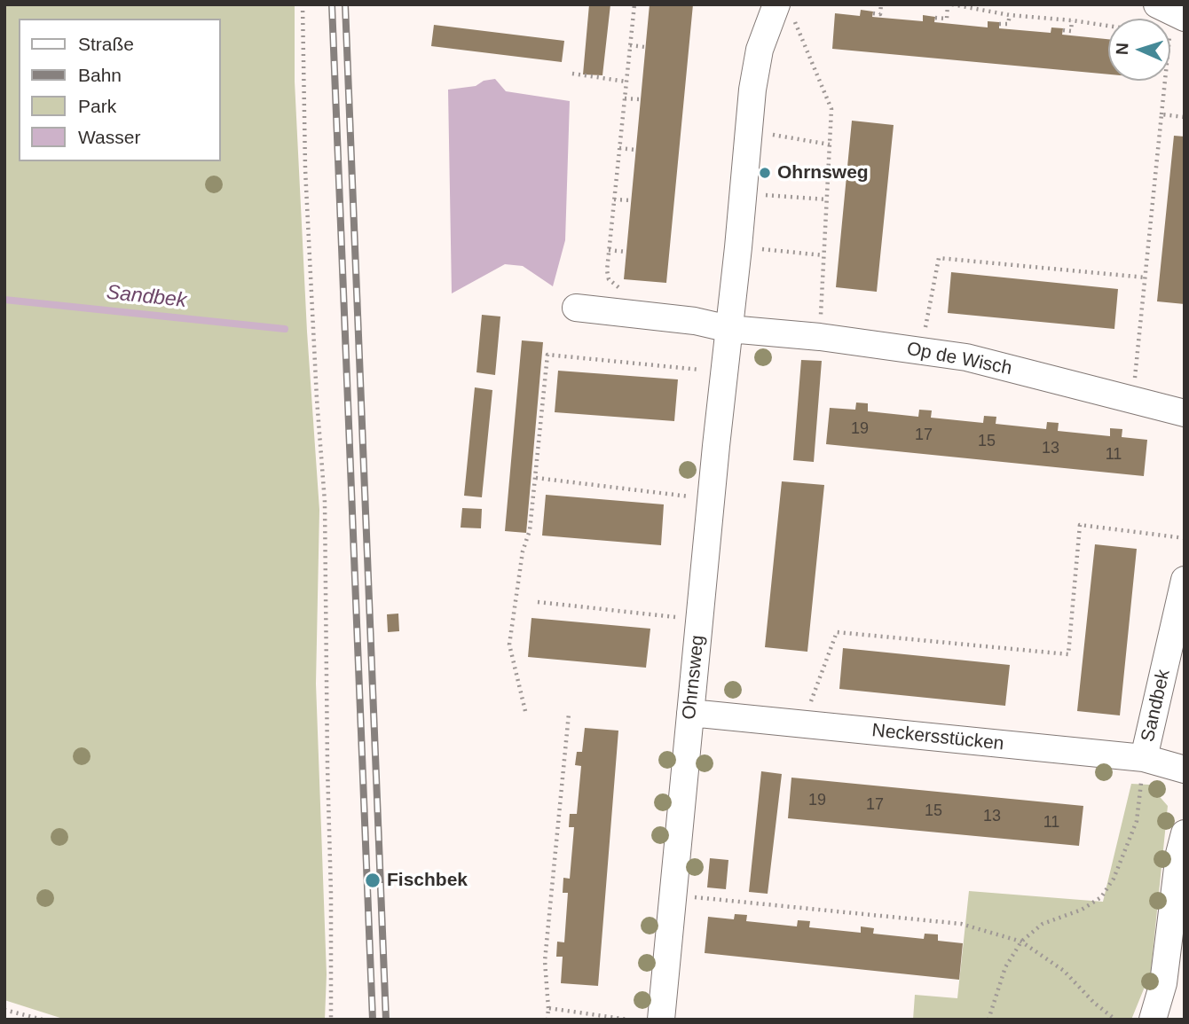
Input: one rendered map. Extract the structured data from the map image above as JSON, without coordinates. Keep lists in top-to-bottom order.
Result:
{
  "streets": {
    "street": [
      "Op de Wisch",
      "Ohrnsweg",
      "Sandbek",
      "Neckersstücken"
    ]
  },
  "crossings": [
    ["Op de Wisch", "Ohrnsweg"],
    ["Ohrnsweg", "Neckersstücken"],
    ["Sandbek", "Neckersstücken"]
  ],
  "water": ["Sandbek"],
  "places": ["Ohrnsweg", "Fischbek"],
  "house_numbers": [
    "19",
    "17",
    "15",
    "13",
    "11",
    "19",
    "17",
    "15",
    "13",
    "11"
  ],
  "legend": [
    "Straße",
    "Bahn",
    "Park",
    "Wasser"
  ],
  "north": "left"
}
